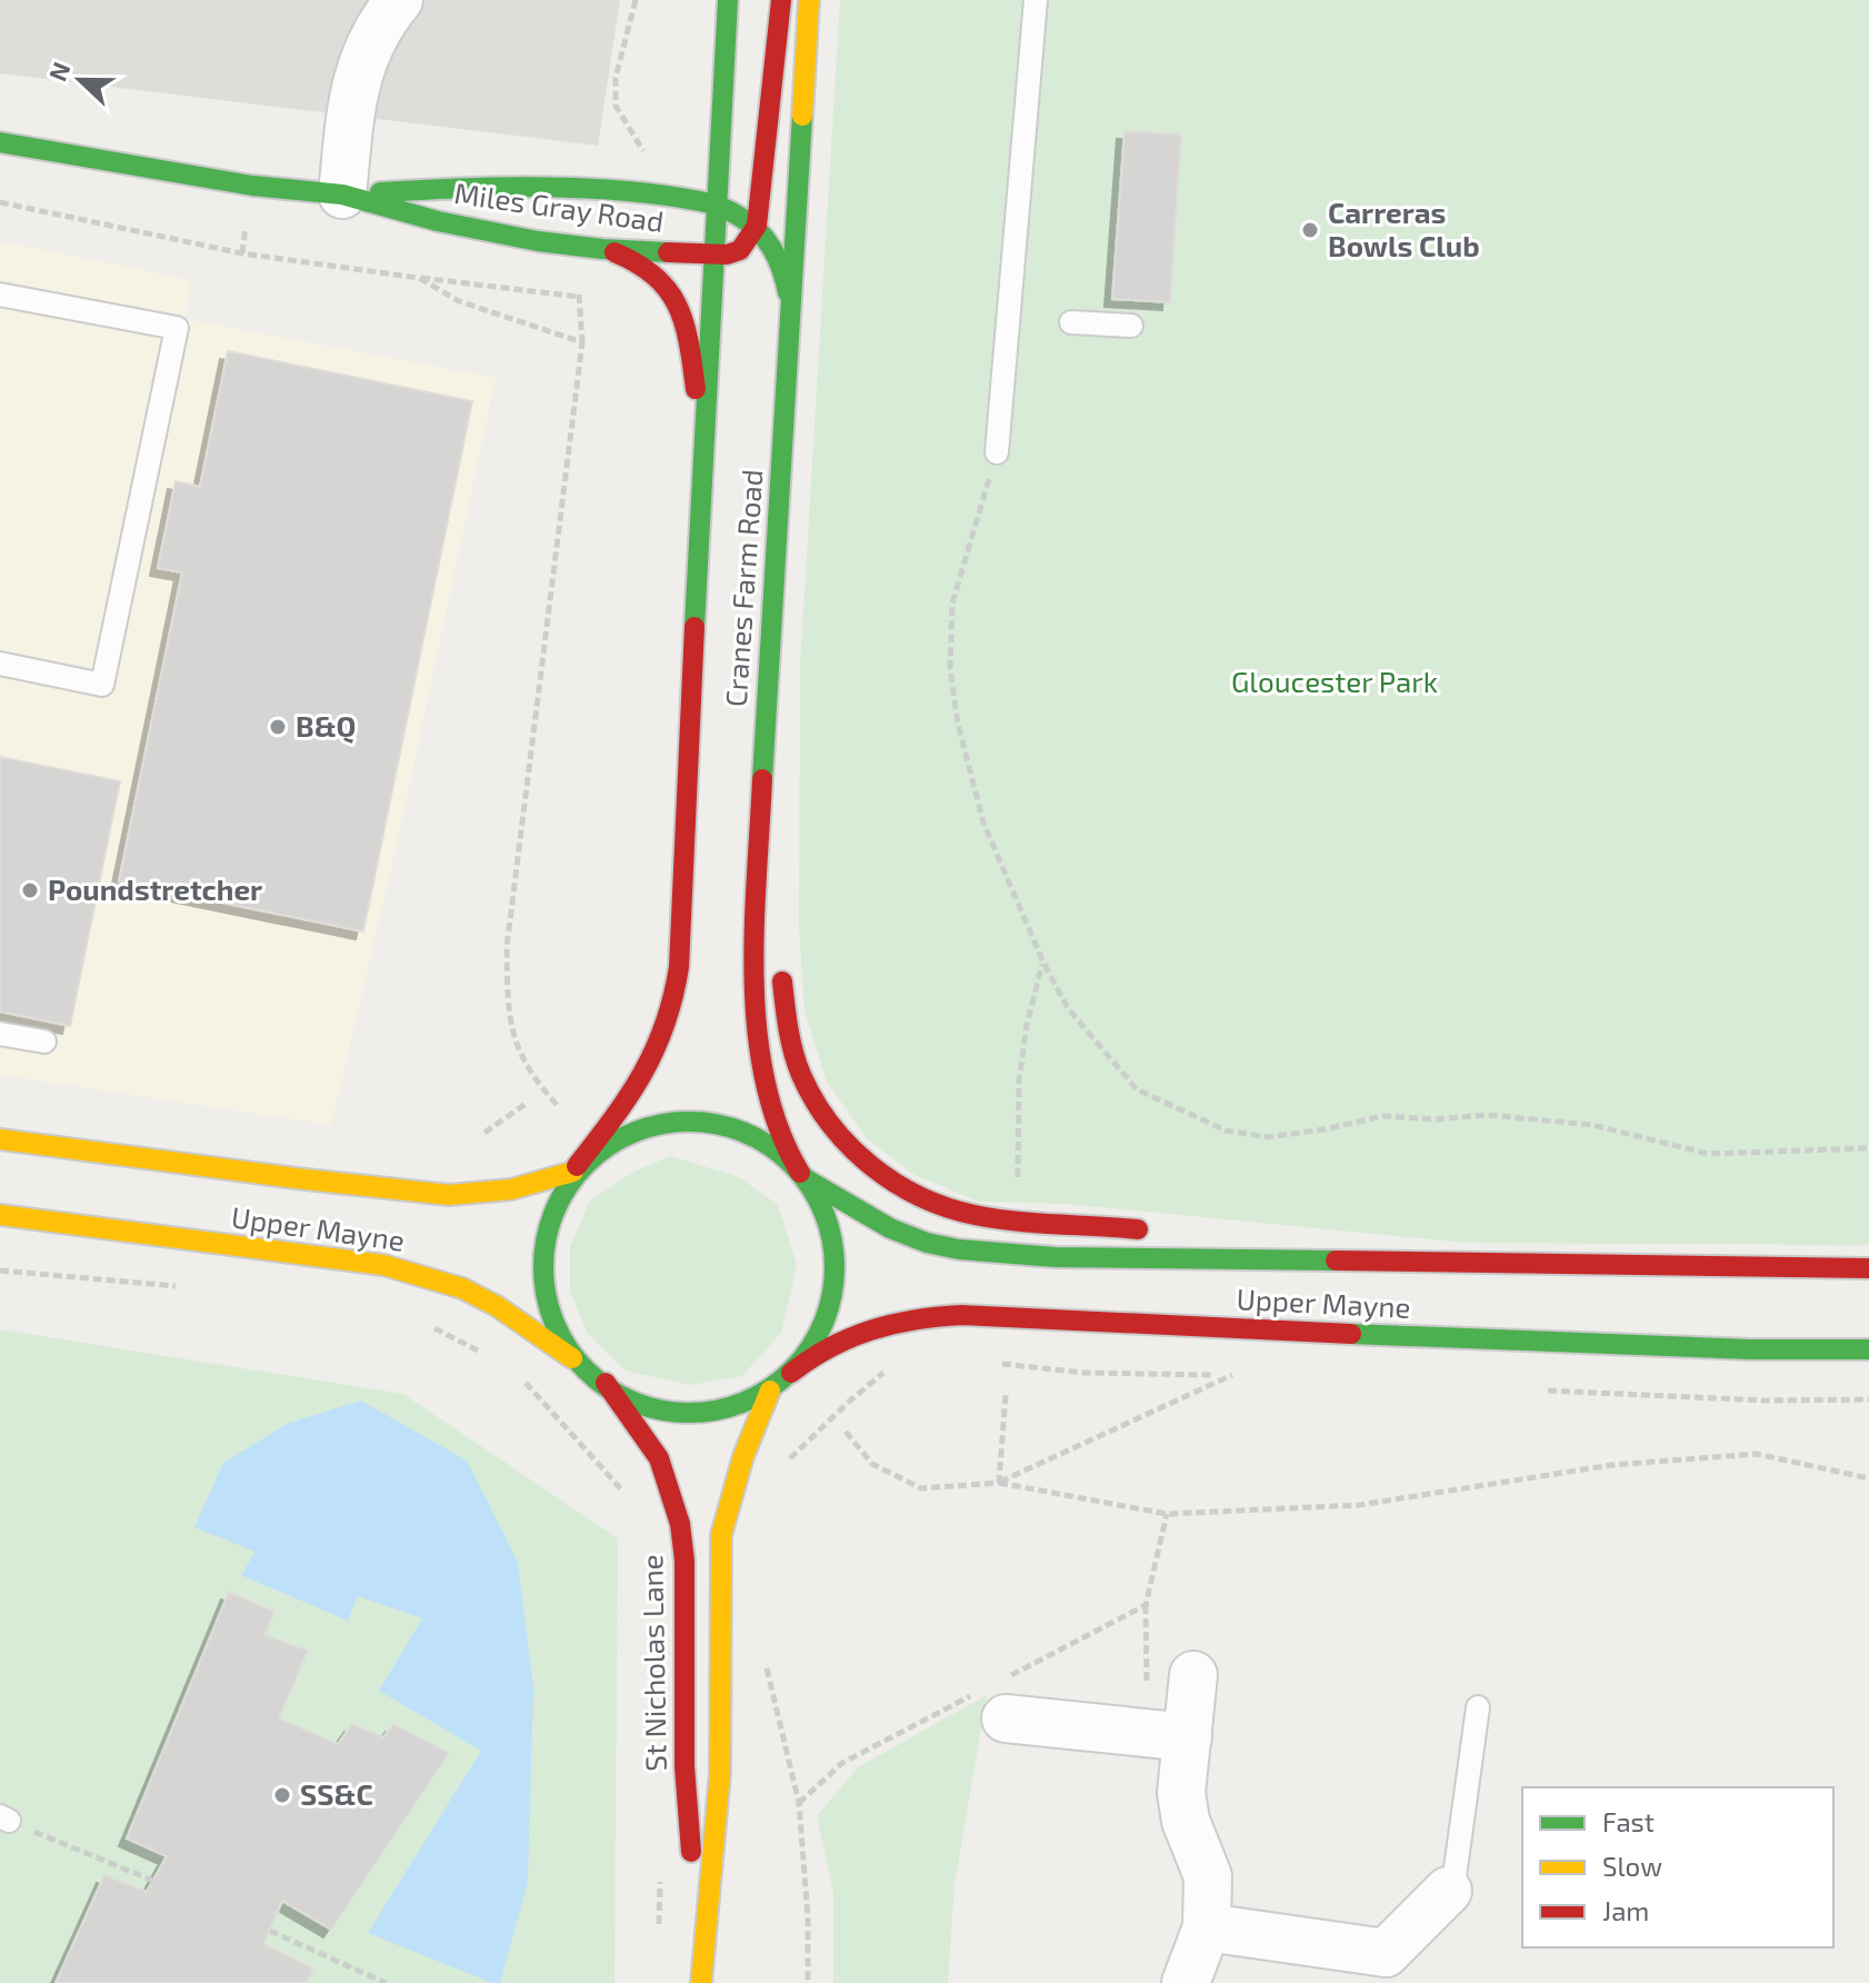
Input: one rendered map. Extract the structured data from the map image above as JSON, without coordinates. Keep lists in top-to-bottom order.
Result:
{
  "streets": {
    "main road": [
      "Miles Gray Road",
      "Cranes Farm Road",
      "Upper Mayne",
      "St Nicholas Lane"
    ]
  },
  "crossings": [
    ["Miles Gray Road", "Cranes Farm Road"],
    ["Cranes Farm Road", "Upper Mayne"],
    ["Cranes Farm Road", "St Nicholas Lane"],
    ["Upper Mayne", "St Nicholas Lane"]
  ],
  "parks": ["Gloucester Park"],
  "places": [
    "Carreras Bowls Club",
    "B&Q",
    "Poundstretcher",
    "SS&C"
  ],
  "legend": ["Fast", "Slow", "Jam"],
  "north": "left"
}
